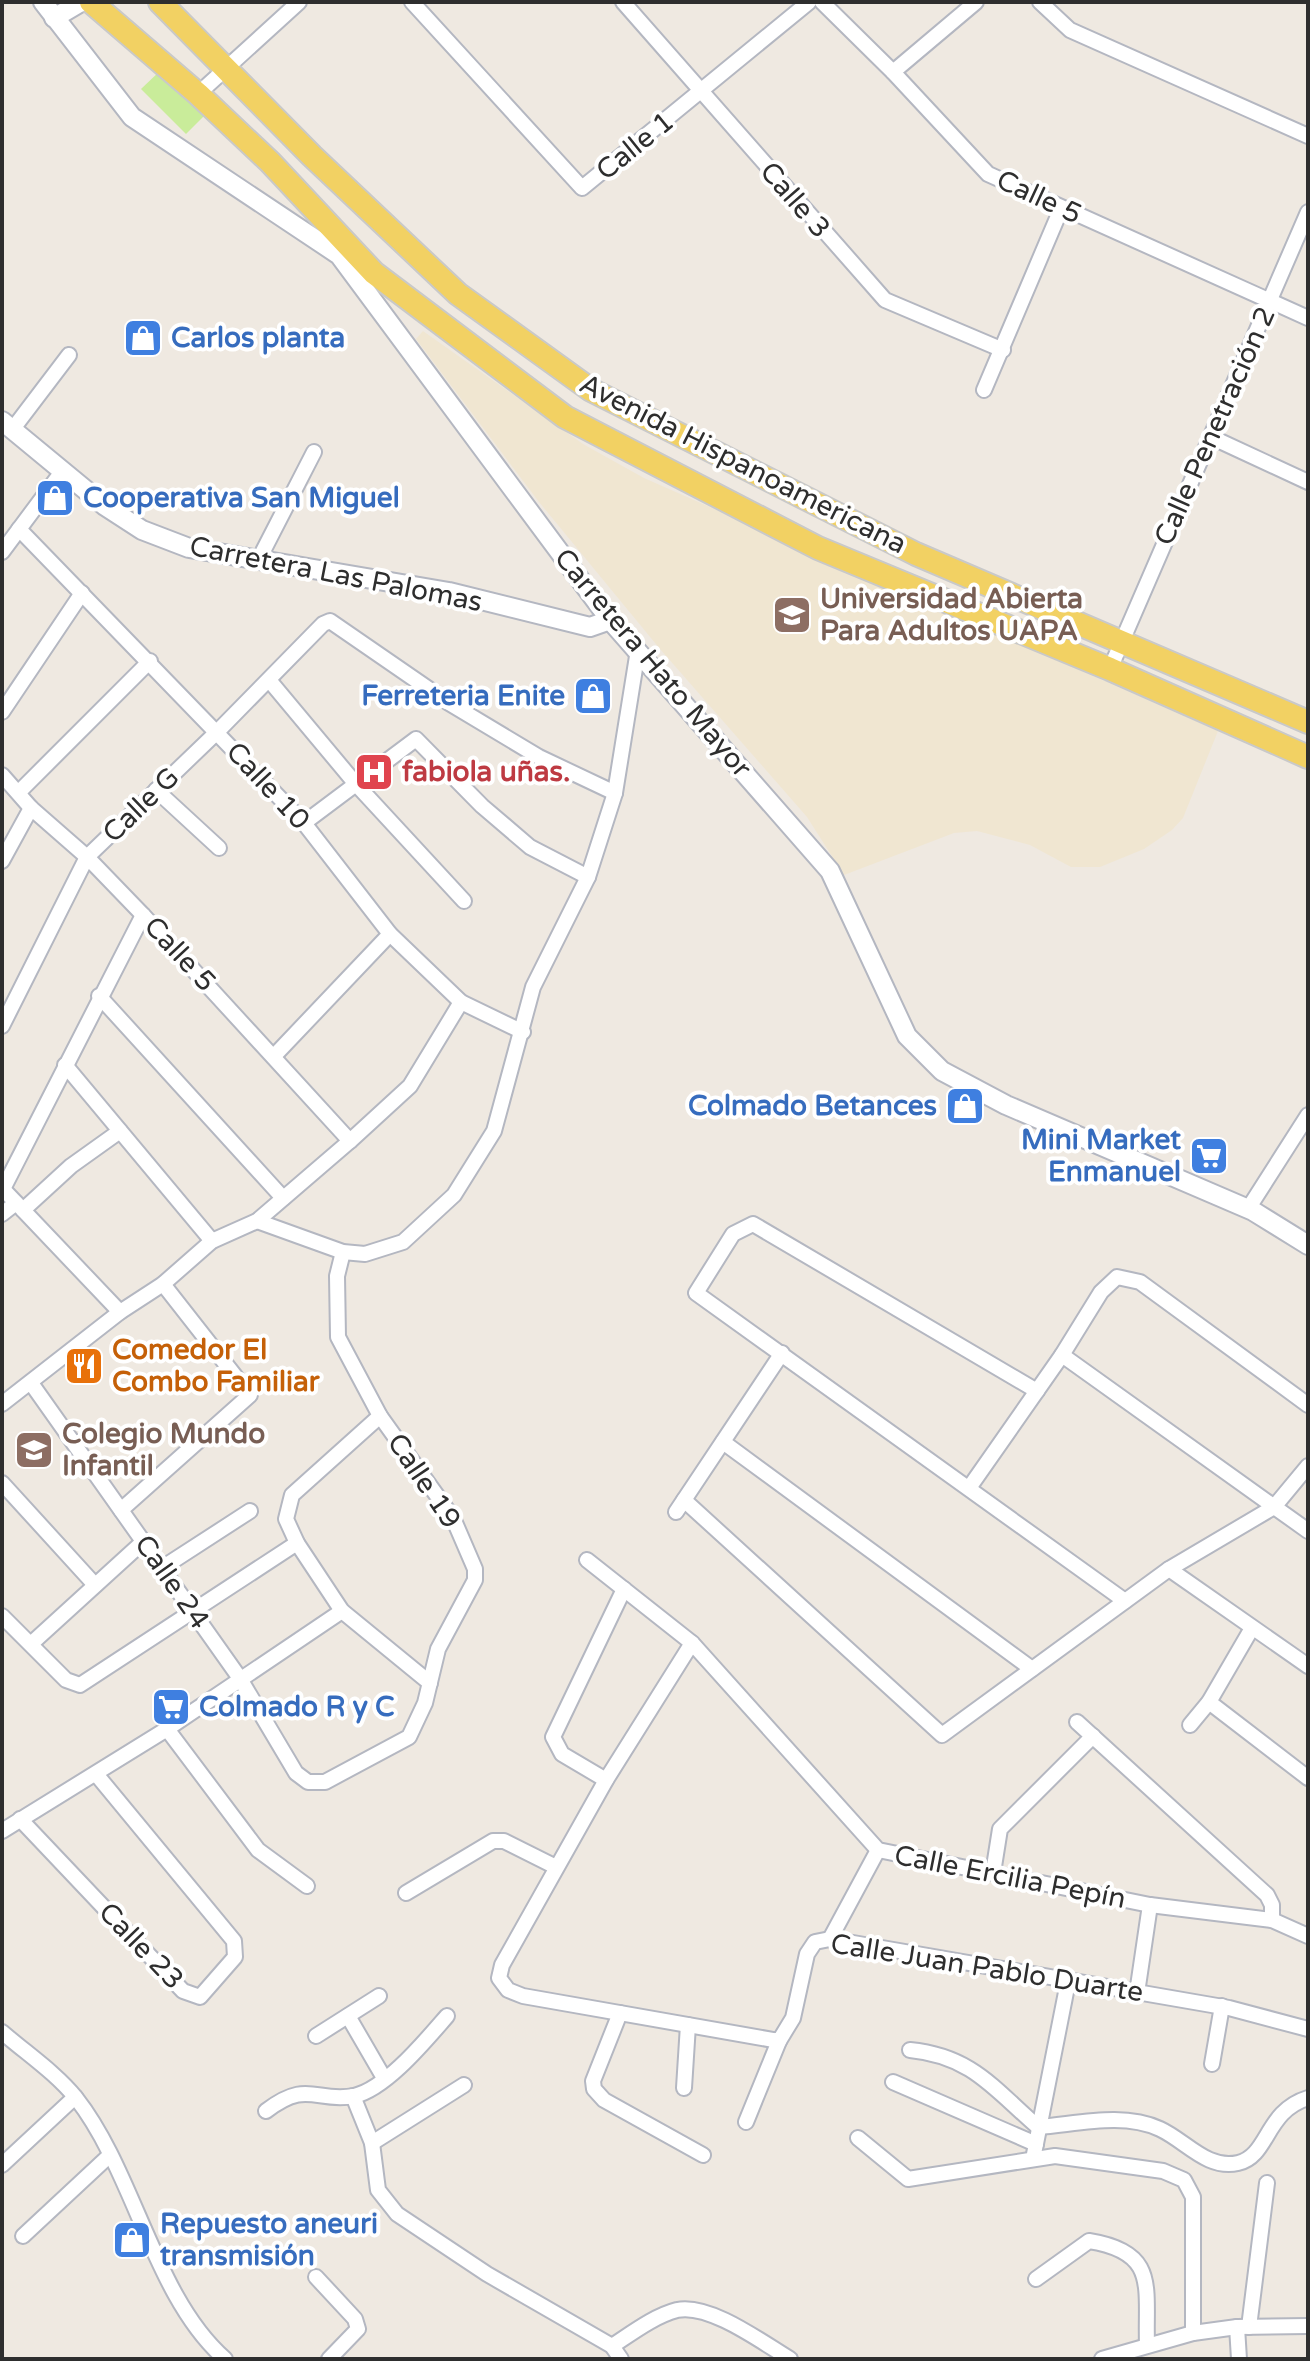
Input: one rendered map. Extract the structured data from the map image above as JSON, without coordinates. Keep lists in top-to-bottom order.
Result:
{
  "streets": {
    "main road": ["Avenida Hispanoamericana"],
    "street": [
      "Calle 1",
      "Calle 5",
      "Calle 3",
      "Calle Penetración 2",
      "Carretera Las Palomas",
      "Carretera Hato Mayor",
      "Calle 10",
      "Calle G",
      "Calle 19",
      "Calle 24",
      "Calle Ercilia Pepín",
      "Calle 23",
      "Calle Juan Pablo Duarte"
    ]
  },
  "crossings": [
    ["Calle 1", "Calle 3"],
    ["Calle 5", "Calle Penetración 2"],
    ["Calle 5", "Calle G"],
    ["Calle Penetración 2", "Avenida Hispanoamericana"],
    ["Carretera Las Palomas", "Carretera Hato Mayor"],
    ["Calle 10", "Calle G"],
    ["Calle 19", "Calle 24"]
  ],
  "places": {
    "shop": [
      "Carlos planta",
      "Cooperativa San Miguel",
      "Ferreteria Enite",
      "Colmado Betances",
      "Repuesto aneuri transmisión"
    ],
    "school or university": ["Universidad Abierta Para Adultos UAPA", "Colegio Mundo Infantil"],
    "hospital": ["fabiola uñas."],
    "supermarket": ["Mini Market Enmanuel", "Colmado R y C"],
    "restaurant": ["Comedor El Combo Familiar"]
  }
}
